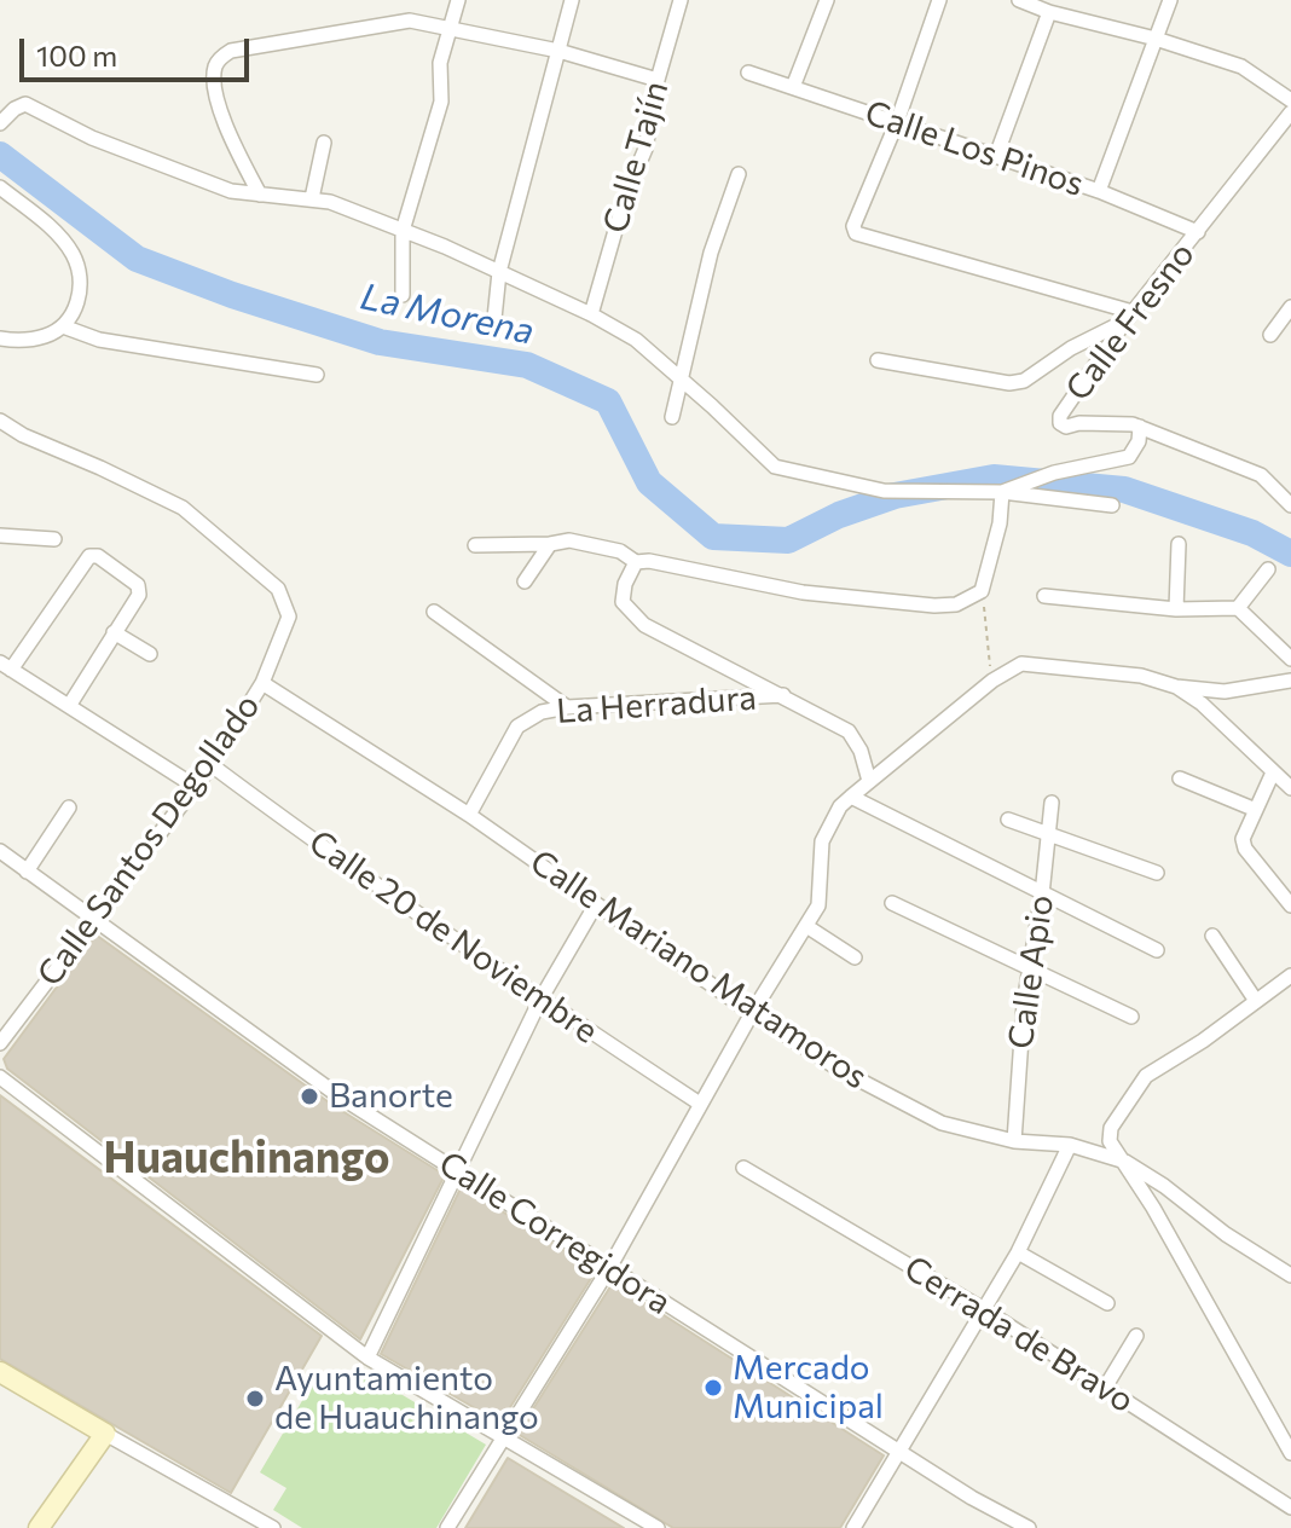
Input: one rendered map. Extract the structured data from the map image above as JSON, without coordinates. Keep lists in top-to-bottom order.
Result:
{
  "streets": {
    "street": [
      "Calle Los Pinos",
      "Calle Tajín",
      "Calle Fresno",
      "La Herradura",
      "Calle Santos Degollado",
      "Calle 20 de Noviembre",
      "Calle Mariano Matamoros",
      "Calle Apio",
      "Calle Corregidora",
      "Cerrada de Bravo"
    ]
  },
  "crossings": [
    ["Calle Los Pinos", "Calle Fresno"],
    ["La Herradura", "Calle Mariano Matamoros"],
    ["Calle Santos Degollado", "Calle 20 de Noviembre"],
    ["Calle Santos Degollado", "Calle Mariano Matamoros"],
    ["Calle Santos Degollado", "Calle Corregidora"],
    ["Calle Mariano Matamoros", "Calle Apio"]
  ],
  "districts": ["Huauchinango"],
  "water": ["La Morena"],
  "places": ["Banorte", "Mercado Municipal", "Ayuntamiento de Huauchinango"],
  "scale_bar": "100 m"
}
